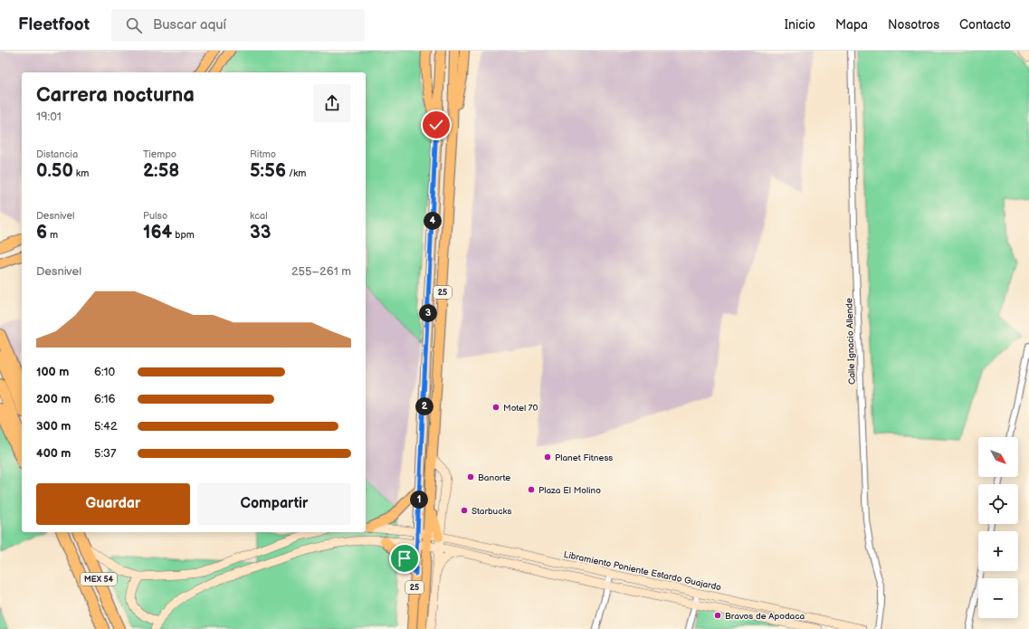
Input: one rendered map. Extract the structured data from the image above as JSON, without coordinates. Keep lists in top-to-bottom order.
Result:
{
  "streets": {
    "highway": ["MEX 54"],
    "main road": ["25"],
    "street": ["Calle Ignacio Allende", "Libramiento Poniente Estardo Guajardo"]
  },
  "crossings": [
    ["25", "Libramiento Poniente Estardo Guajardo"]
  ],
  "places": [
    "Motel 70",
    "Planet Fitness",
    "Banorte",
    "Plaza El Molino",
    "Starbucks",
    "Bravos de Apodaca"
  ],
  "north": "bottom right",
  "page": {
    "header": "Fleetfoot",
    "search": "Buscar aquí",
    "nav": [
      "Inicio",
      "Mapa",
      "Nosotros",
      "Contacto"
    ],
    "heading": ["Carrera nocturna", "19:01"],
    "stats": [
      ["Distancia", "0.50 km"],
      ["Tiempo", "2:58"],
      ["Ritmo", "5:56 /km"],
      ["Desnivel", "6 m"],
      ["Pulso", "164 bpm"],
      ["kcal", "33"]
    ],
    "pins": [
      "4",
      "3",
      "2",
      "1"
    ],
    "chart": ["Desnivel", "255–261 m"],
    "list": [
      {
        "name": "100 m",
        "note": "6:10"
      },
      {
        "name": "200 m",
        "note": "6:16"
      },
      {
        "name": "300 m",
        "note": "5:42"
      },
      {
        "name": "400 m",
        "note": "5:37"
      }
    ],
    "map_buttons": ["+", "−"],
    "buttons": ["Guardar", "Compartir"]
  }
}
